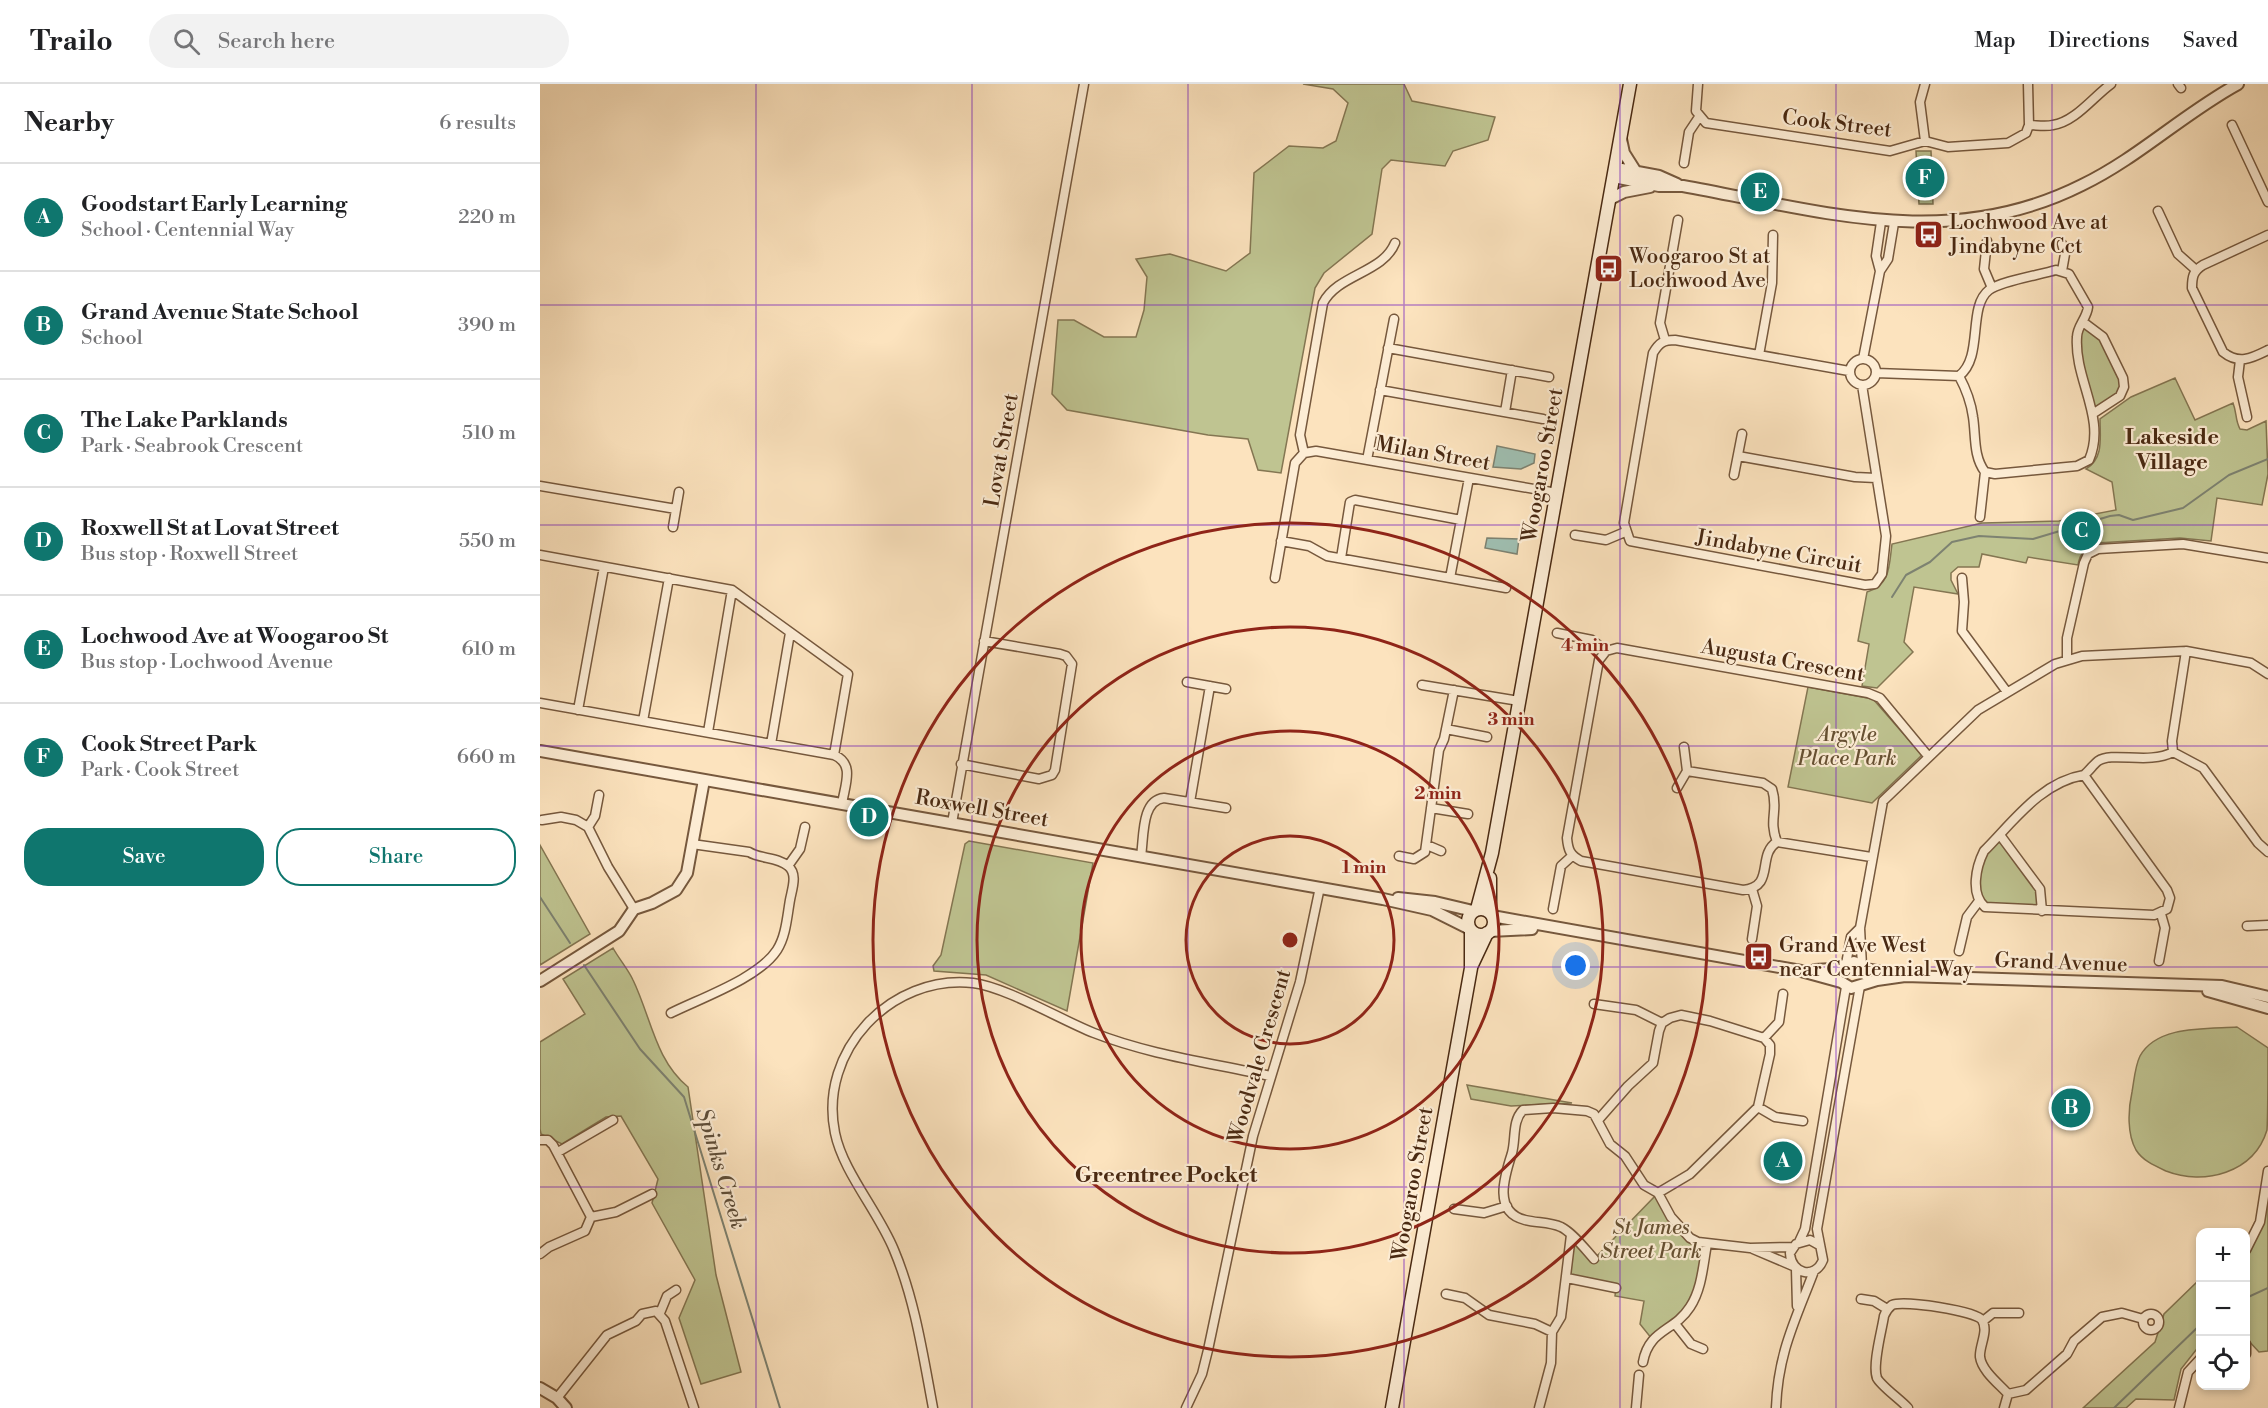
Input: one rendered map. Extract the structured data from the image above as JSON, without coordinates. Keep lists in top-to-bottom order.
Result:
{
  "streets": {
    "main road": ["Woogaroo Street"],
    "street": [
      "Cook Street",
      "Lovat Street",
      "Milan Street",
      "Jindabyne Circuit",
      "Augusta Crescent",
      "Roxwell Street",
      "Grand Avenue",
      "Woodvale Crescent"
    ]
  },
  "crossings": [
    ["Lovat Street", "Roxwell Street"],
    ["Milan Street", "Woogaroo Street"],
    ["Woogaroo Street", "Roxwell Street"],
    ["Woogaroo Street", "Grand Avenue"],
    ["Roxwell Street", "Grand Avenue"],
    ["Roxwell Street", "Woodvale Crescent"]
  ],
  "districts": ["Lakeside Village", "Greentree Pocket"],
  "water": ["Spinks Creek"],
  "parks": ["Argyle Place Park", "St James Street Park"],
  "places": {
    "bus stop": ["Lochwood Ave at Jindabyne Cct", "Woogaroo St at Lochwood Ave", "Grand Ave West near Centennial Way"]
  },
  "page": {
    "header": "Trailo",
    "search": "Search here",
    "nav": ["Map", "Directions", "Saved"],
    "heading": ["Nearby", "6 results"],
    "pins": [
      "F",
      "E",
      "C",
      "D",
      "B",
      "A"
    ],
    "list": [
      {
        "mark": "A",
        "name": "Goodstart Early Learning",
        "note": "School · Centennial Way",
        "value": "220 m"
      },
      {
        "mark": "B",
        "name": "Grand Avenue State School",
        "note": "School",
        "value": "390 m"
      },
      {
        "mark": "C",
        "name": "The Lake Parklands",
        "note": "Park · Seabrook Crescent",
        "value": "510 m"
      },
      {
        "mark": "D",
        "name": "Roxwell St at Lovat Street",
        "note": "Bus stop · Roxwell Street",
        "value": "550 m"
      },
      {
        "mark": "E",
        "name": "Lochwood Ave at Woogaroo St",
        "note": "Bus stop · Lochwood Avenue",
        "value": "610 m"
      },
      {
        "mark": "F",
        "name": "Cook Street Park",
        "note": "Park · Cook Street",
        "value": "660 m"
      }
    ],
    "buttons": ["Save", "Share"],
    "map_buttons": ["+", "−"]
  },
  "rings": [
    "4 min",
    "3 min",
    "2 min",
    "1 min"
  ]
}
